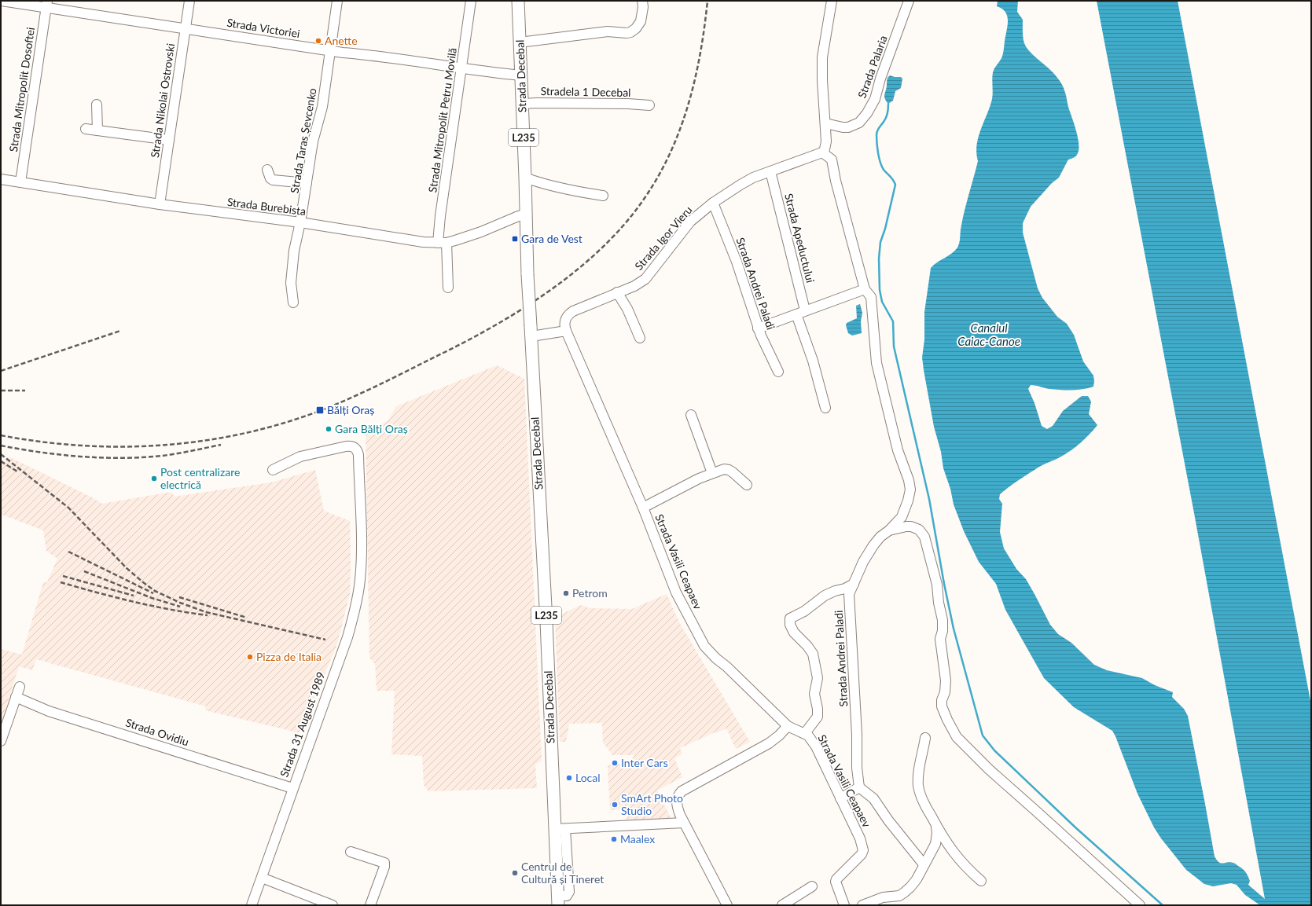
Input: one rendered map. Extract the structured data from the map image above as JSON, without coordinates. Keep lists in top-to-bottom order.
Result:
{
  "streets": {
    "main road": ["Strada Decebal", "L235"],
    "street": [
      "Strada Victoriei",
      "Strada Palaria",
      "Strada Mitropolit Dosoftei",
      "Stradela 1 Decebal",
      "Strada Nikolai Ostrovski",
      "Strada Mitropolit Petru Movilă",
      "Strada Taras Șevcenko",
      "Strada Burebista",
      "Strada Igor Vieru",
      "Strada Apeductului",
      "Strada Andrei Paladi",
      "Strada Vasili Ceapaev",
      "Strada 31 August 1989",
      "Strada Ovidiu"
    ]
  },
  "crossings": [
    ["Strada Victoriei", "Strada Decebal"],
    ["Strada Victoriei", "Strada Mitropolit Dosoftei"],
    ["Strada Victoriei", "Strada Nikolai Ostrovski"],
    ["Strada Victoriei", "Strada Mitropolit Petru Movilă"],
    ["Strada Victoriei", "Strada Taras Șevcenko"],
    ["Strada Decebal", "Stradela 1 Decebal"],
    ["Strada Decebal", "Strada Burebista"],
    ["Strada Mitropolit Dosoftei", "Strada Burebista"],
    ["Strada Nikolai Ostrovski", "Strada Burebista"],
    ["Strada Mitropolit Petru Movilă", "Strada Burebista"],
    ["Strada Taras Șevcenko", "Strada Burebista"],
    ["Strada Igor Vieru", "Strada Apeductului"],
    ["Strada Igor Vieru", "Strada Andrei Paladi"],
    ["Strada Igor Vieru", "Strada Vasili Ceapaev"],
    ["Strada 31 August 1989", "Strada Ovidiu"]
  ],
  "water": ["Canalul Caiac-Canoe"],
  "places": {
    "other": [
      "Anette",
      "Gara Bălți Oraș",
      "Post centralizare electrică",
      "Petrom",
      "Pizza de Italia",
      "Inter Cars",
      "Local",
      "SmArt Photo Studio",
      "Maalex",
      "Centrul de Cultură și Tineret"
    ],
    "transit": ["Gara de Vest", "Bălți Oraș"]
  }
}
